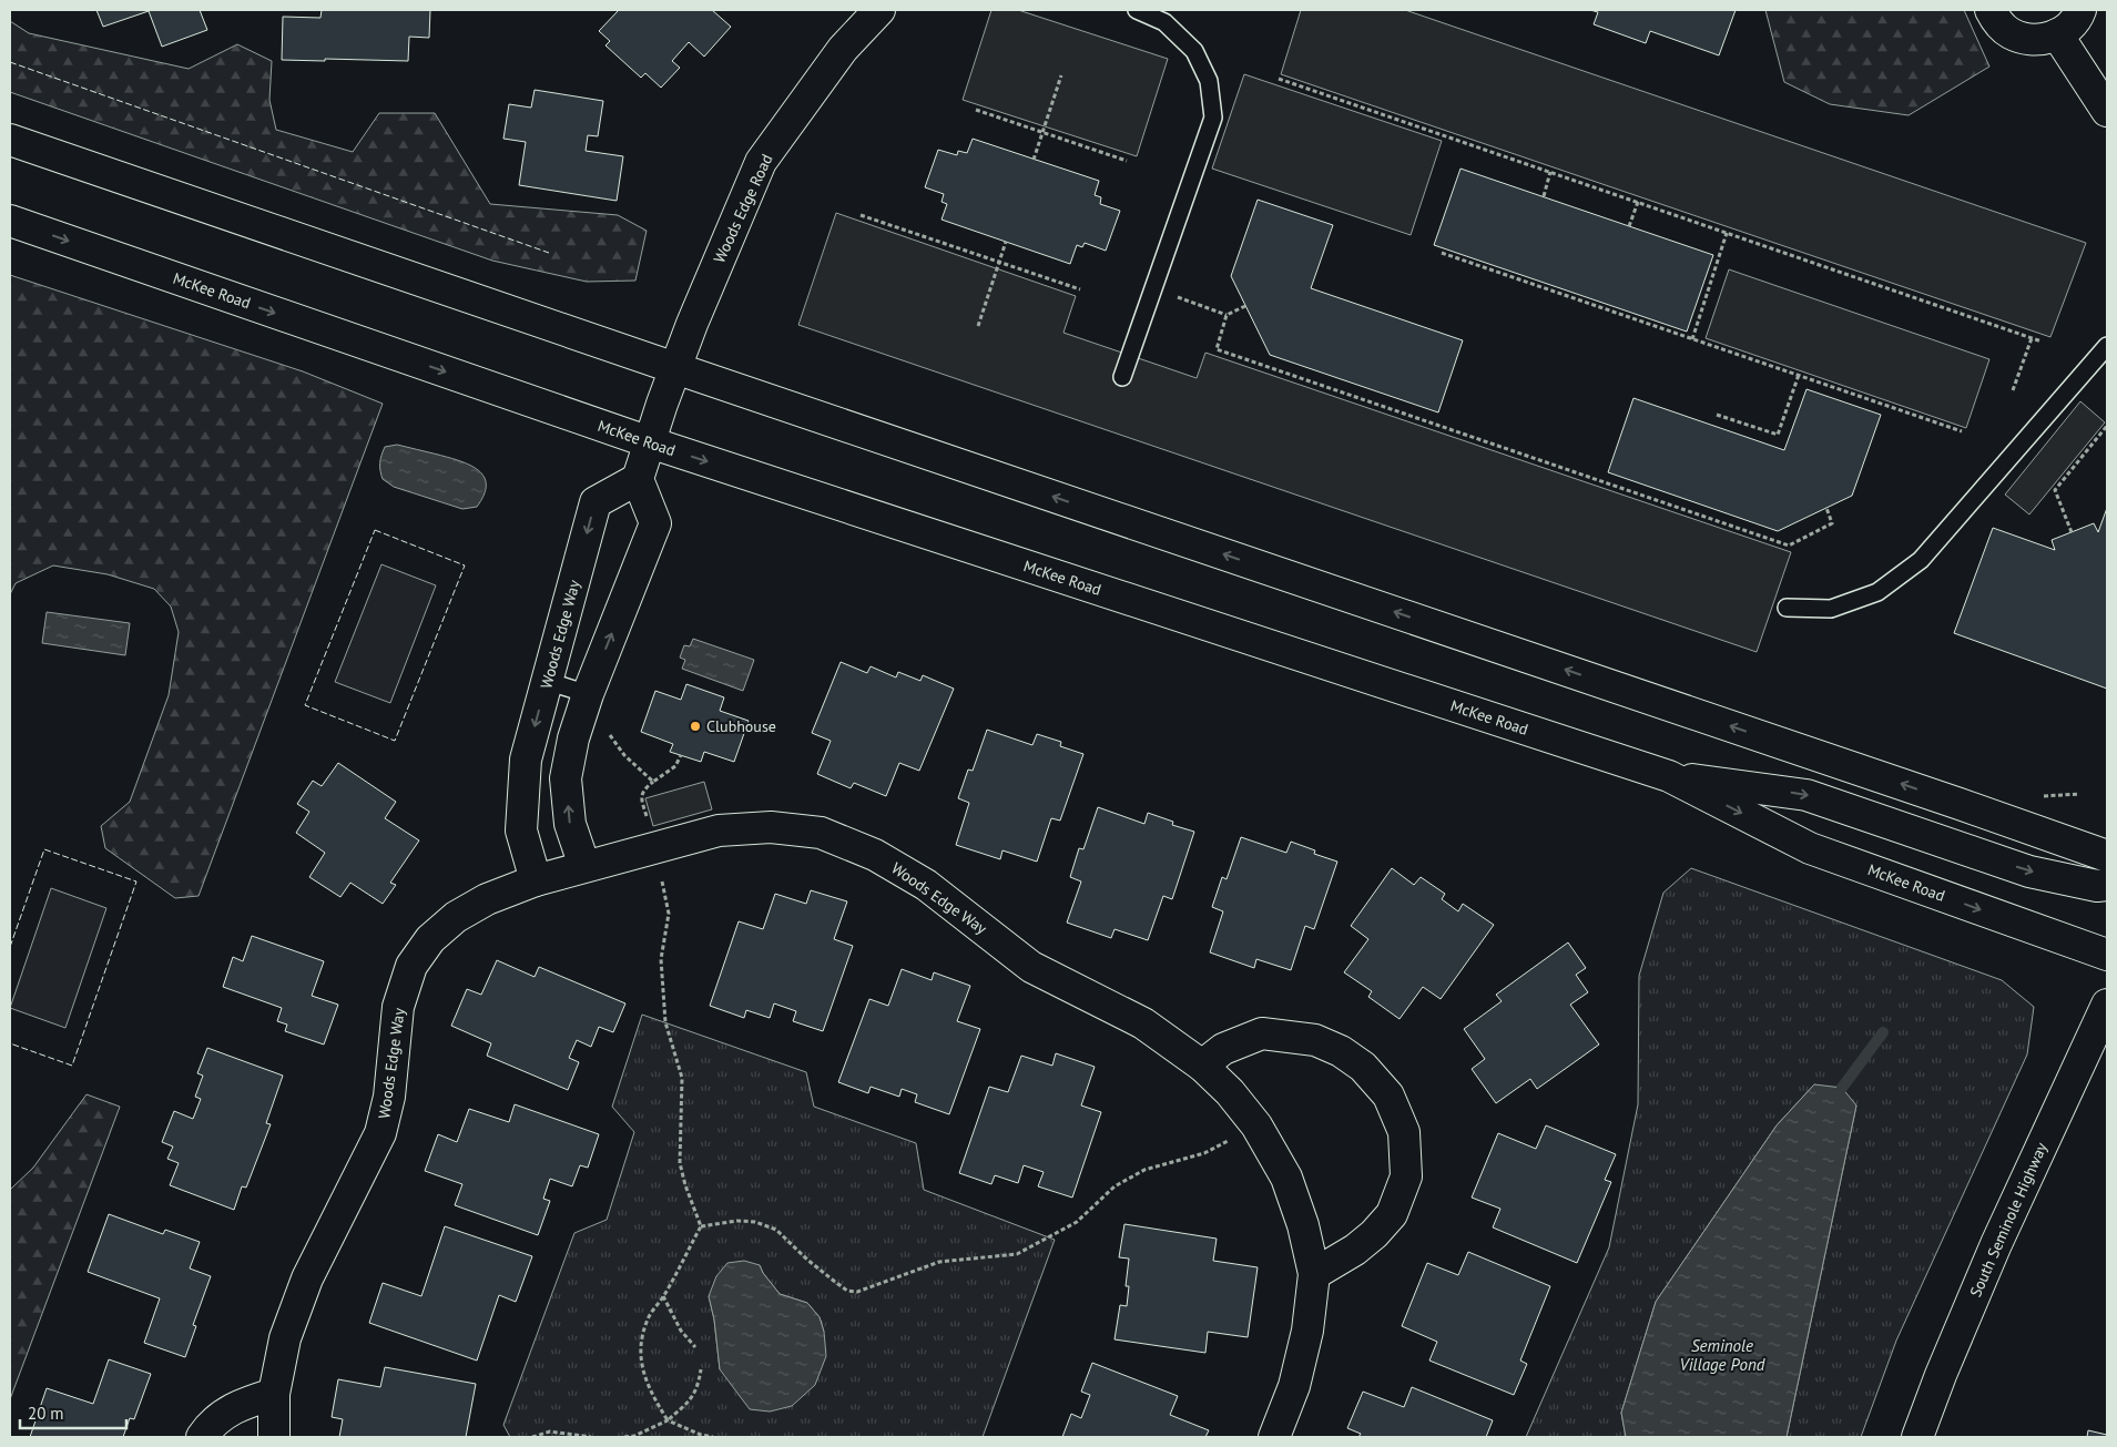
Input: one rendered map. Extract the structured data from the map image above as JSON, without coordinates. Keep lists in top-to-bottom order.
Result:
{
  "streets": {
    "main road": [
      "Woods Edge Road",
      "McKee Road",
      "Woods Edge Way",
      "South Seminole Highway"
    ]
  },
  "crossings": [
    ["Woods Edge Road", "McKee Road"]
  ],
  "water": ["Seminole Village Pond"],
  "places": ["Clubhouse"],
  "scale_bar": "20 m"
}
